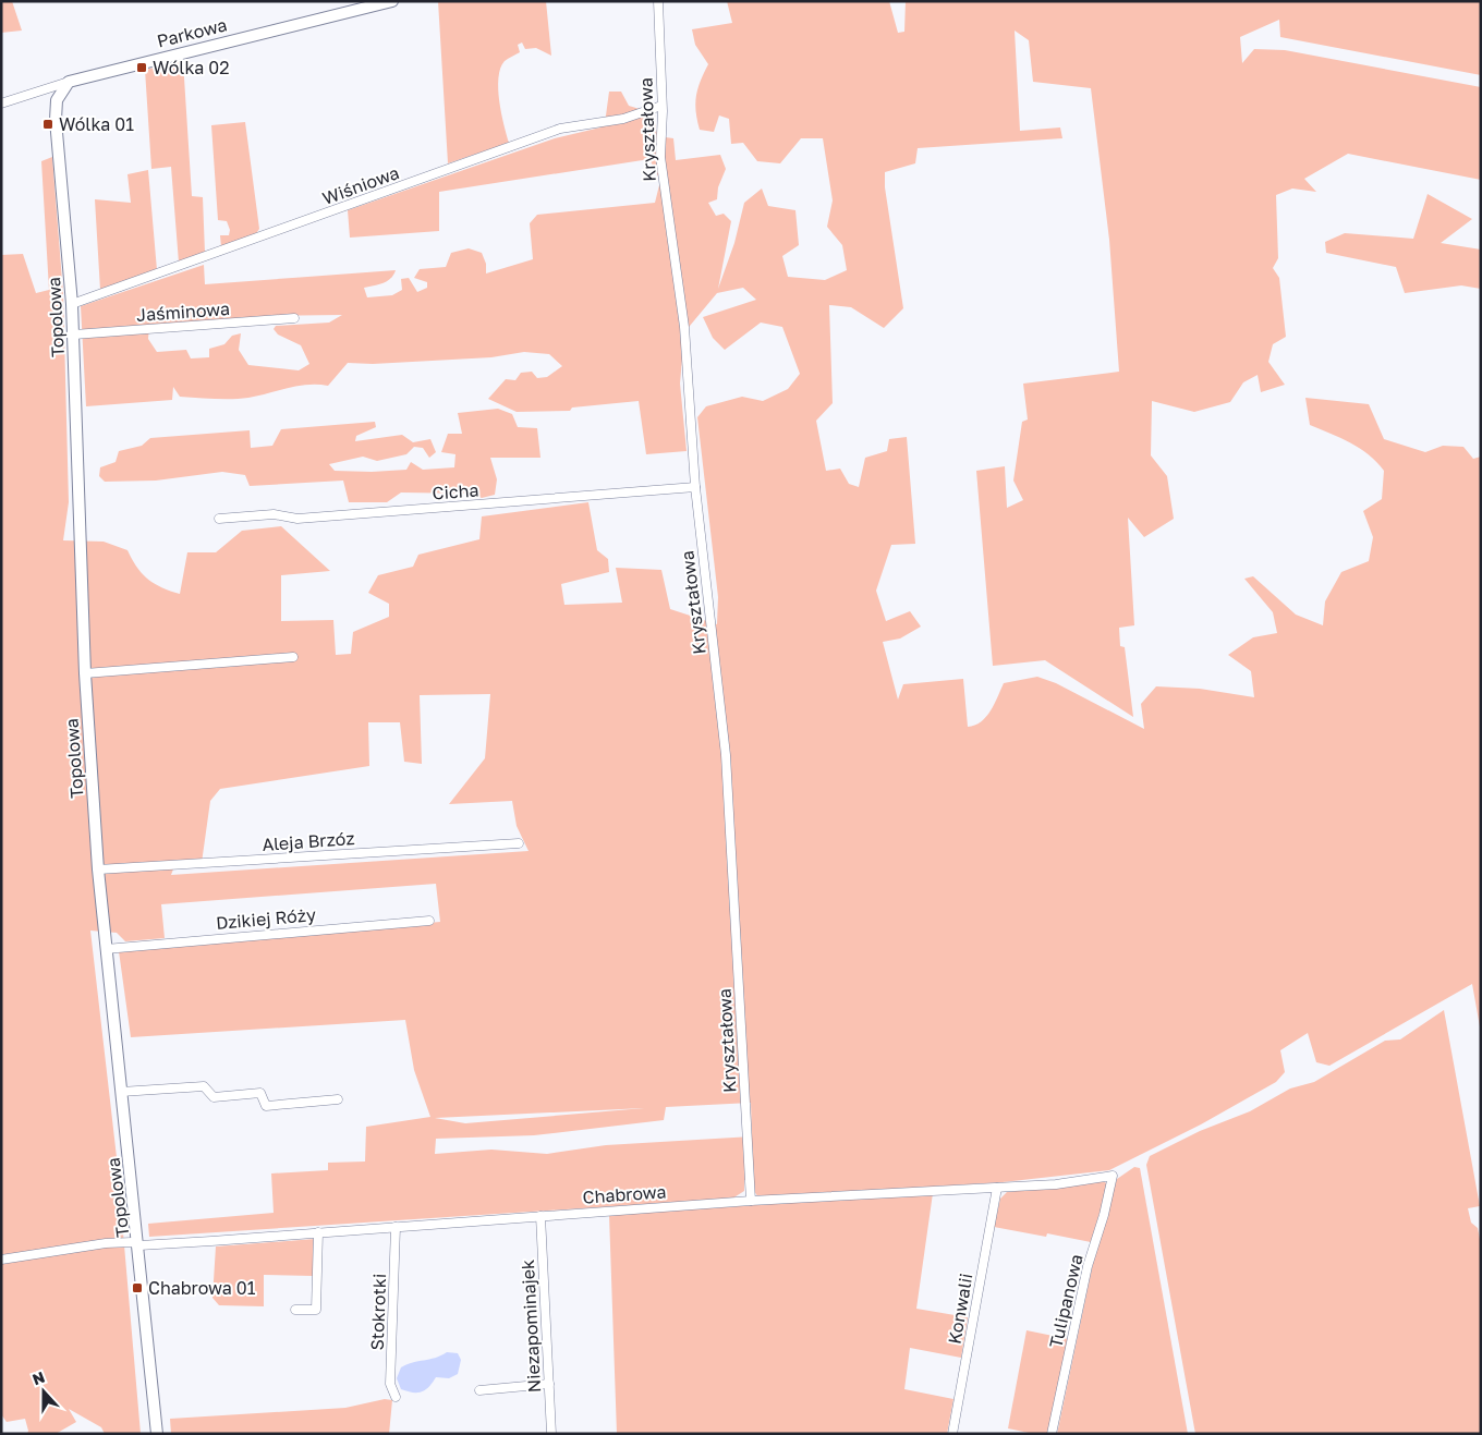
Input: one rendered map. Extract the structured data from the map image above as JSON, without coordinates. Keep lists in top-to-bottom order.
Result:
{
  "streets": {
    "street": [
      "Parkowa",
      "Kryształowa",
      "Wiśniowa",
      "Jaśminowa",
      "Topolowa",
      "Cicha",
      "Aleja Brzóz",
      "Dzikiej Róży",
      "Chabrowa",
      "Tulipanowa",
      "Konwalii",
      "Stokrotki",
      "Niezapominajek"
    ]
  },
  "crossings": [
    ["Parkowa", "Topolowa"],
    ["Kryształowa", "Wiśniowa"],
    ["Kryształowa", "Cicha"],
    ["Kryształowa", "Chabrowa"],
    ["Wiśniowa", "Topolowa"],
    ["Jaśminowa", "Topolowa"],
    ["Topolowa", "Aleja Brzóz"],
    ["Topolowa", "Dzikiej Róży"],
    ["Topolowa", "Chabrowa"],
    ["Chabrowa", "Tulipanowa"],
    ["Chabrowa", "Konwalii"],
    ["Chabrowa", "Stokrotki"],
    ["Chabrowa", "Niezapominajek"]
  ],
  "places": {
    "transit": ["Wólka 02", "Wólka 01", "Chabrowa 01"]
  },
  "north": "top"
}
